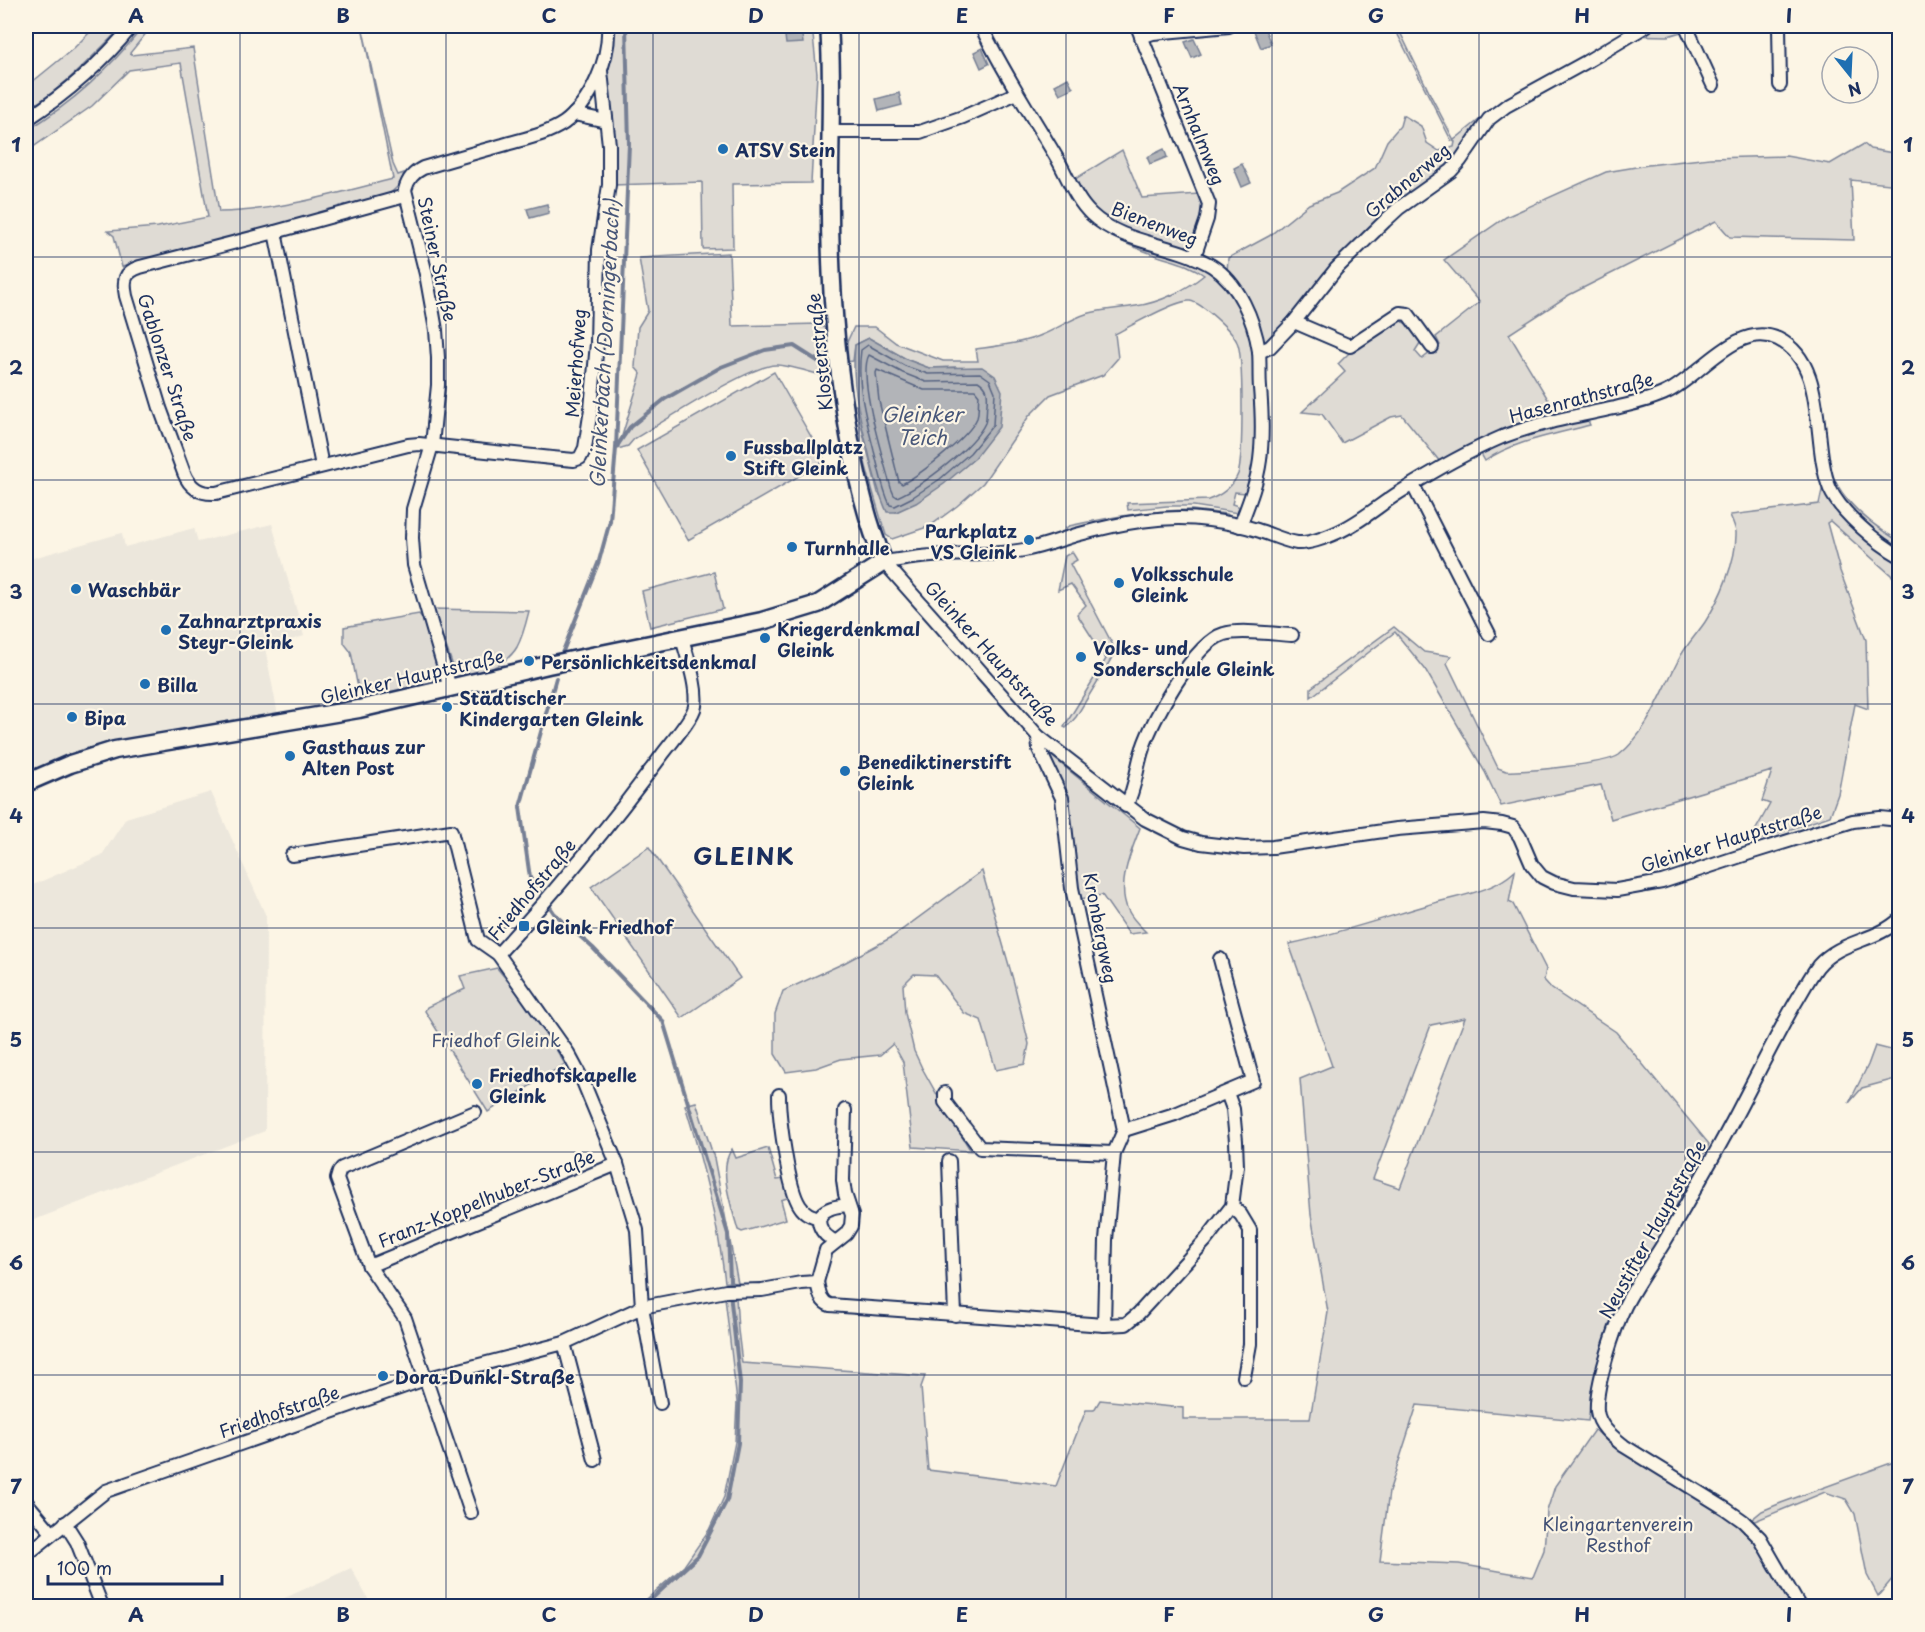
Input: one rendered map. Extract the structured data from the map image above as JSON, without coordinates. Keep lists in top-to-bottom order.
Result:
{
  "streets": {
    "street": [
      "Arnhalmweg",
      "Grabnerweg",
      "Bienenweg",
      "Steiner Straße",
      "Klosterstraße",
      "Meierhofweg",
      "Gablonzer Straße",
      "Hasenrathstraße",
      "Gleinker Hauptstraße",
      "Friedhofstraße",
      "Kronbergweg",
      "Franz-Koppelhuber-Straße",
      "Neustifter Hauptstraße"
    ]
  },
  "crossings": [
    ["Arnhalmweg", "Bienenweg"],
    ["Grabnerweg", "Bienenweg"],
    ["Steiner Straße", "Meierhofweg"],
    ["Steiner Straße", "Gablonzer Straße"],
    ["Steiner Straße", "Gleinker Hauptstraße"],
    ["Klosterstraße", "Hasenrathstraße"],
    ["Klosterstraße", "Gleinker Hauptstraße"],
    ["Meierhofweg", "Gablonzer Straße"],
    ["Hasenrathstraße", "Gleinker Hauptstraße"],
    ["Gleinker Hauptstraße", "Friedhofstraße"],
    ["Gleinker Hauptstraße", "Kronbergweg"],
    ["Friedhofstraße", "Franz-Koppelhuber-Straße"]
  ],
  "districts": ["GLEINK"],
  "water": ["Gleinkerbach (Dorningerbach)", "Gleinker Teich"],
  "parks": ["Friedhof Gleink", "Kleingartenverein Resthof"],
  "places": {
    "other": [
      "ATSV Stein",
      "Fussballplatz Stift Gleink",
      "Parkplatz VS Gleink",
      "Turnhalle",
      "Volksschule Gleink",
      "Waschbär",
      "Zahnarztpraxis Steyr-Gleink",
      "Kriegerdenkmal Gleink",
      "Volks- und Sonderschule Gleink",
      "Persönlichkeitsdenkmal",
      "Billa",
      "Städtischer Kindergarten Gleink",
      "Bipa",
      "Gasthaus zur Alten Post",
      "Benediktinerstift Gleink",
      "Friedhofskapelle Gleink",
      "Dora-Dunkl-Straße"
    ],
    "transit": ["Gleink Friedhof"]
  },
  "scale_bar": "100 m",
  "north": "bottom",
  "grid": {
    "columns": [
      "A",
      "B",
      "C",
      "D",
      "E",
      "F",
      "G",
      "H",
      "I"
    ],
    "rows": [
      "1",
      "2",
      "3",
      "4",
      "5",
      "6",
      "7"
    ]
  }
}
